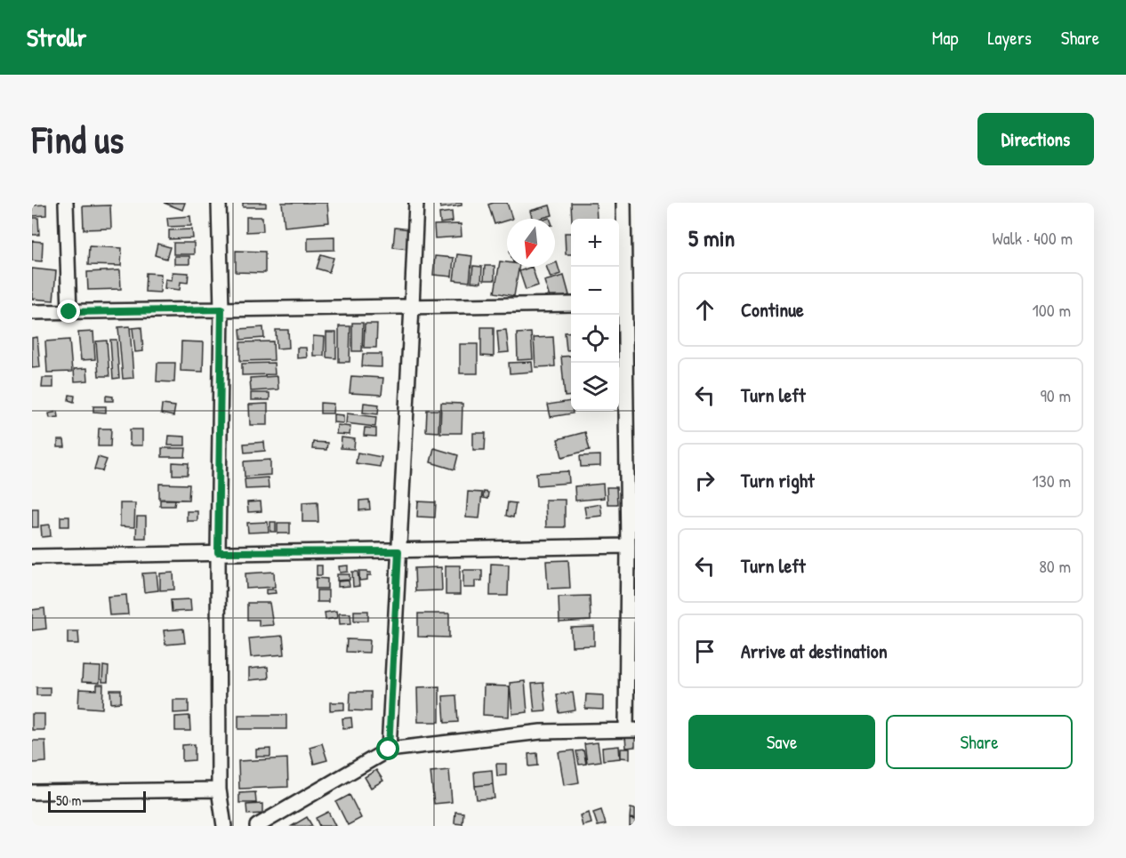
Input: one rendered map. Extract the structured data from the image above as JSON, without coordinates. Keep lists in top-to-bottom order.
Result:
{
  "scale_bar": "50 m",
  "north": "bottom",
  "page": {
    "header": "Strollr",
    "nav": ["Map", "Layers", "Share"],
    "buttons": [
      "Directions",
      ["Save", "Share"]
    ],
    "title": "Find us",
    "heading": ["5 min", "Walk · 400 m"],
    "map_buttons": ["+", "−"],
    "list": [
      ["Continue", "100 m"],
      ["Turn left", "90 m"],
      ["Turn right", "130 m"],
      ["Turn left", "80 m"],
      "Arrive at destination"
    ],
    "scale": "50 m"
  }
}
